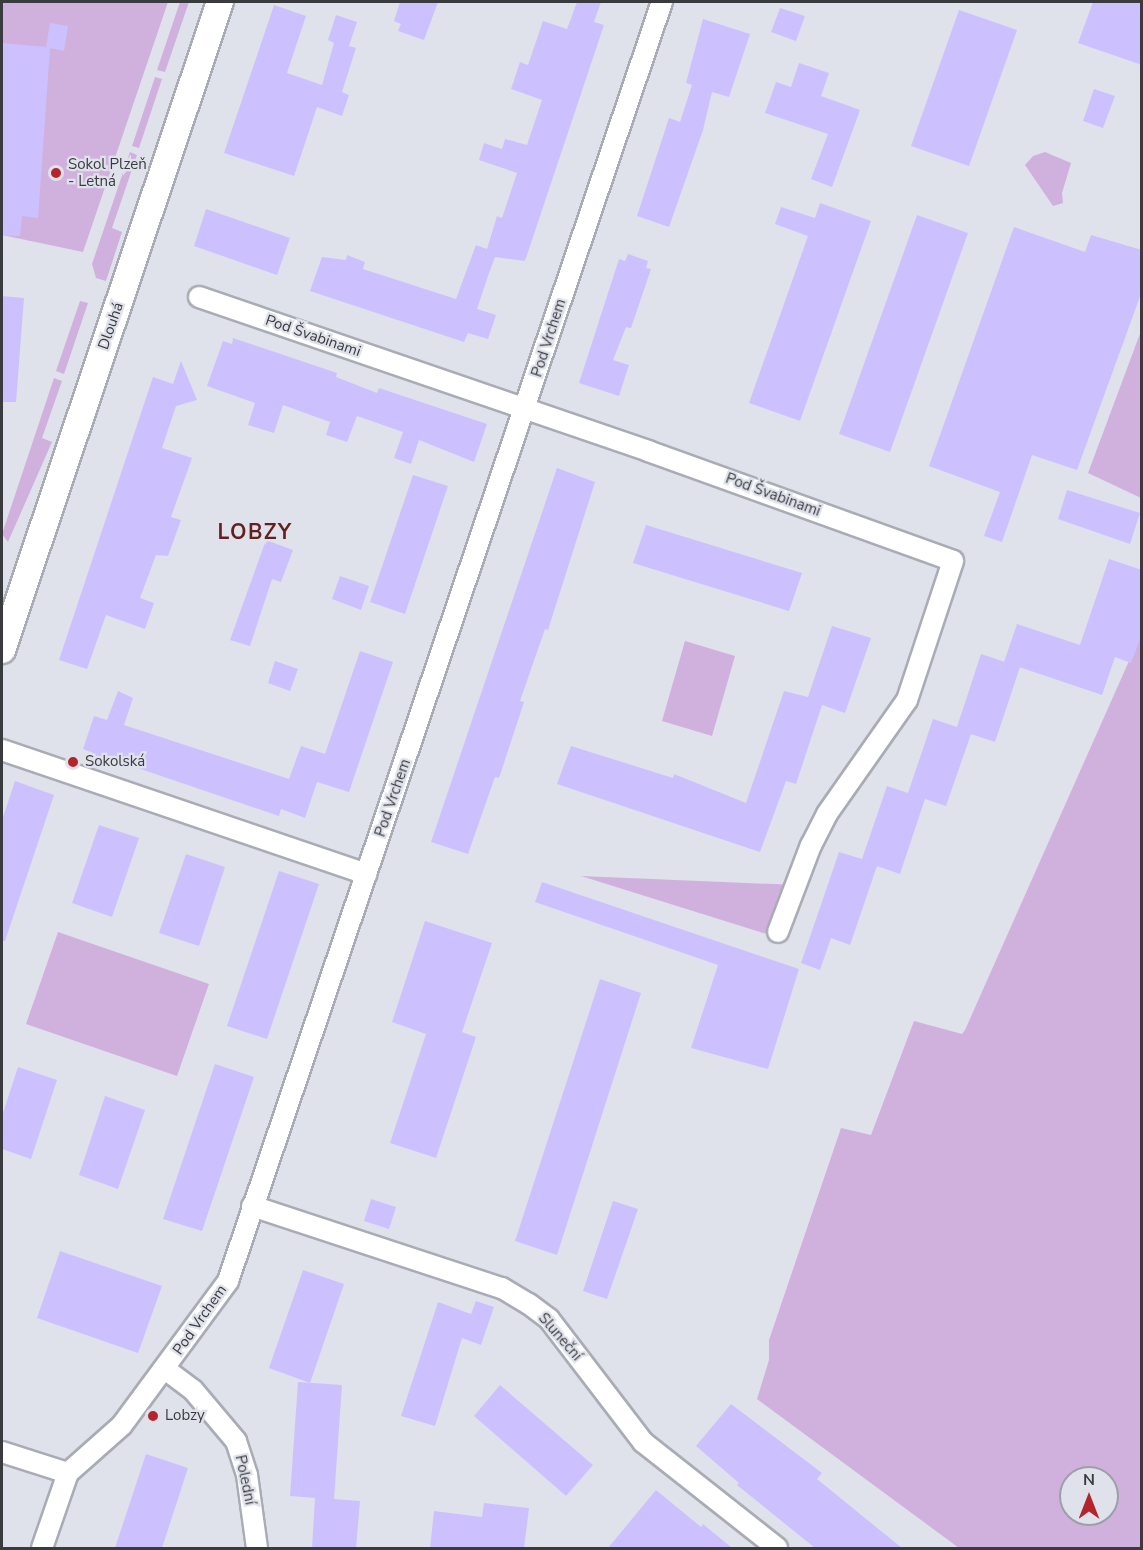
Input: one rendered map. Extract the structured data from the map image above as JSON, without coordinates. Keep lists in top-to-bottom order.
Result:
{
  "streets": {
    "street": [
      "Dlouhá",
      "Pod Švabinami",
      "Pod Vrchem",
      "Sluneční",
      "Polední"
    ]
  },
  "crossings": [
    ["Pod Švabinami", "Pod Vrchem"],
    ["Pod Vrchem", "Sluneční"],
    ["Pod Vrchem", "Polední"]
  ],
  "districts": ["LOBZY"],
  "places": ["Sokol Plzeň - Letná", "Sokolská", "Lobzy"],
  "north": "top"
}
